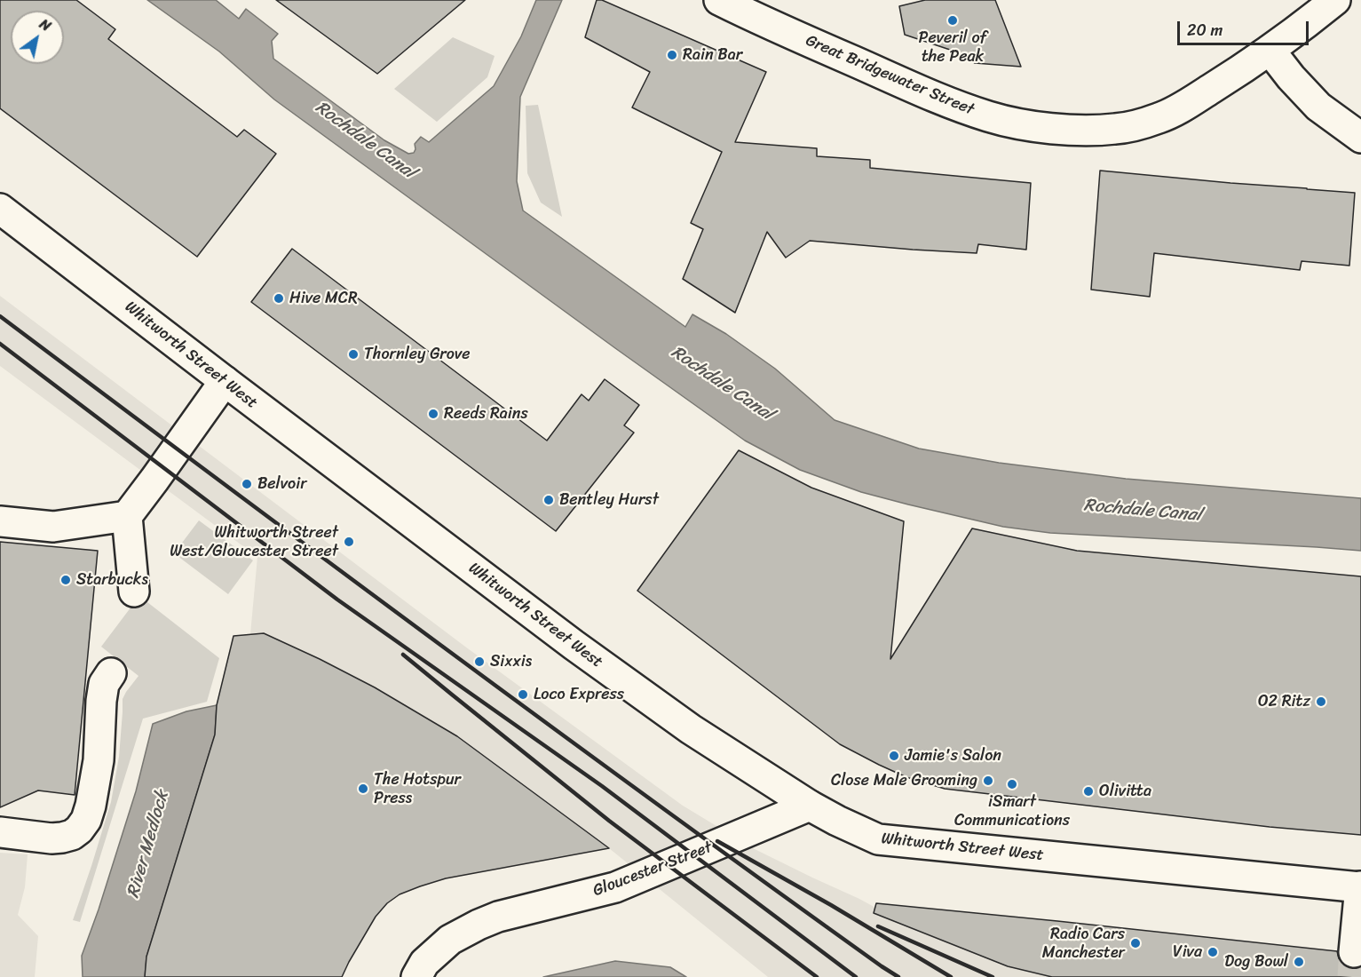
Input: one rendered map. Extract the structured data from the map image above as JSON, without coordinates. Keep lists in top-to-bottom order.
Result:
{
  "streets": {
    "street": ["Great Bridgewater Street", "Whitworth Street West", "Gloucester Street"]
  },
  "crossings": [
    ["Whitworth Street West", "Gloucester Street"]
  ],
  "water": ["Rochdale Canal", "River Medlock"],
  "places": [
    "Peveril of the Peak",
    "Rain Bar",
    "Hive MCR",
    "Thornley Grove",
    "Reeds Rains",
    "Belvoir",
    "Bentley Hurst",
    "Whitworth Street West/Gloucester Street",
    "Starbucks",
    "Sixxis",
    "Loco Express",
    "O2 Ritz",
    "Jamie's Salon",
    "Close Male Grooming",
    "iSmart Communications",
    "The Hotspur Press",
    "Olivitta",
    "Radio Cars Manchester",
    "Viva",
    "Dog Bowl"
  ],
  "scale_bar": "20 m",
  "north": "top right"
}
